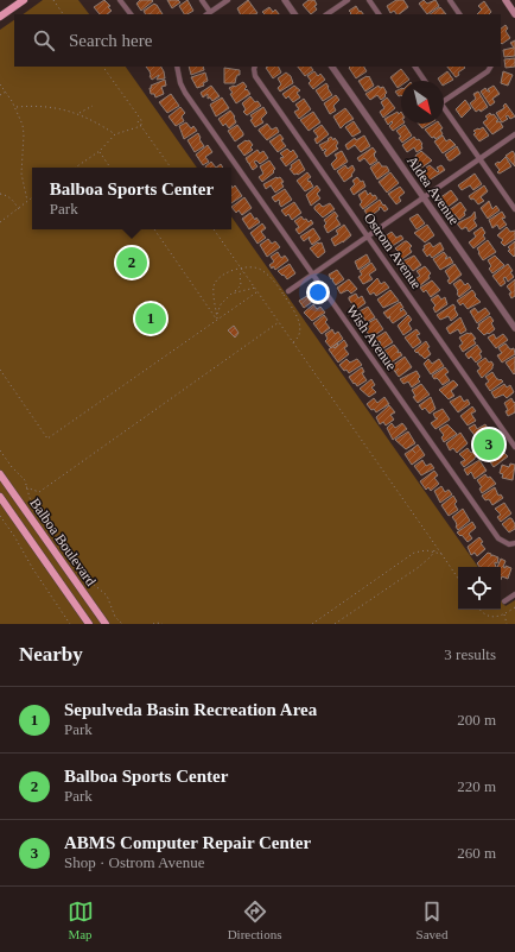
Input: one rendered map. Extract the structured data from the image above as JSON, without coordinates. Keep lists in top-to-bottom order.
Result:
{
  "streets": {
    "main road": ["Balboa Boulevard"],
    "street": ["Aldea Avenue", "Ostrom Avenue", "Wish Avenue"]
  },
  "north": "bottom right",
  "page": {
    "search": "Search here",
    "popup": ["Balboa Sports Center", "Park"],
    "pins": ["2", "1", "3"],
    "heading": ["Nearby", "3 results"],
    "list": [
      {
        "mark": "1",
        "name": "Sepulveda Basin Recreation Area",
        "note": "Park",
        "value": "200 m"
      },
      {
        "mark": "2",
        "name": "Balboa Sports Center",
        "note": "Park",
        "value": "220 m"
      },
      {
        "mark": "3",
        "name": "ABMS Computer Repair Center",
        "note": "Shop · Ostrom Avenue",
        "value": "260 m"
      }
    ],
    "nav": ["Map", "Directions", "Saved"]
  }
}
